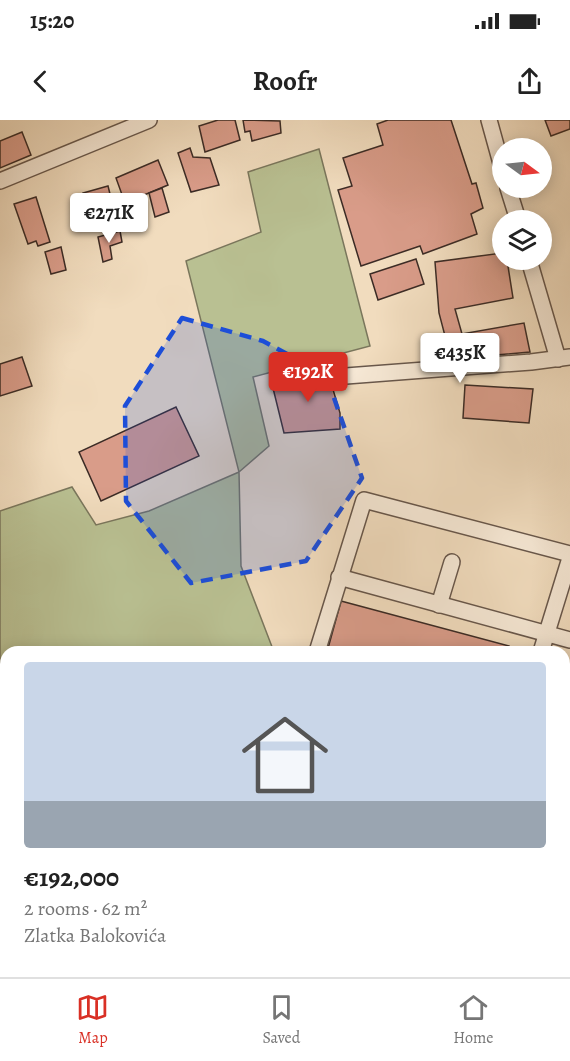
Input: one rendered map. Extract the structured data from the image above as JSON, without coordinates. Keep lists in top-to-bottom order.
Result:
{
  "north": "right",
  "page": {
    "status": "15:20",
    "header": "Roofr",
    "price": ["€271K", "€435K", "€192K"],
    "list": [
      {
        "name": "€192,000",
        "note": "2 rooms · 62 m² · Zlatka Balokovića"
      }
    ],
    "tabs": ["Map", "Saved", "Home"]
  }
}
